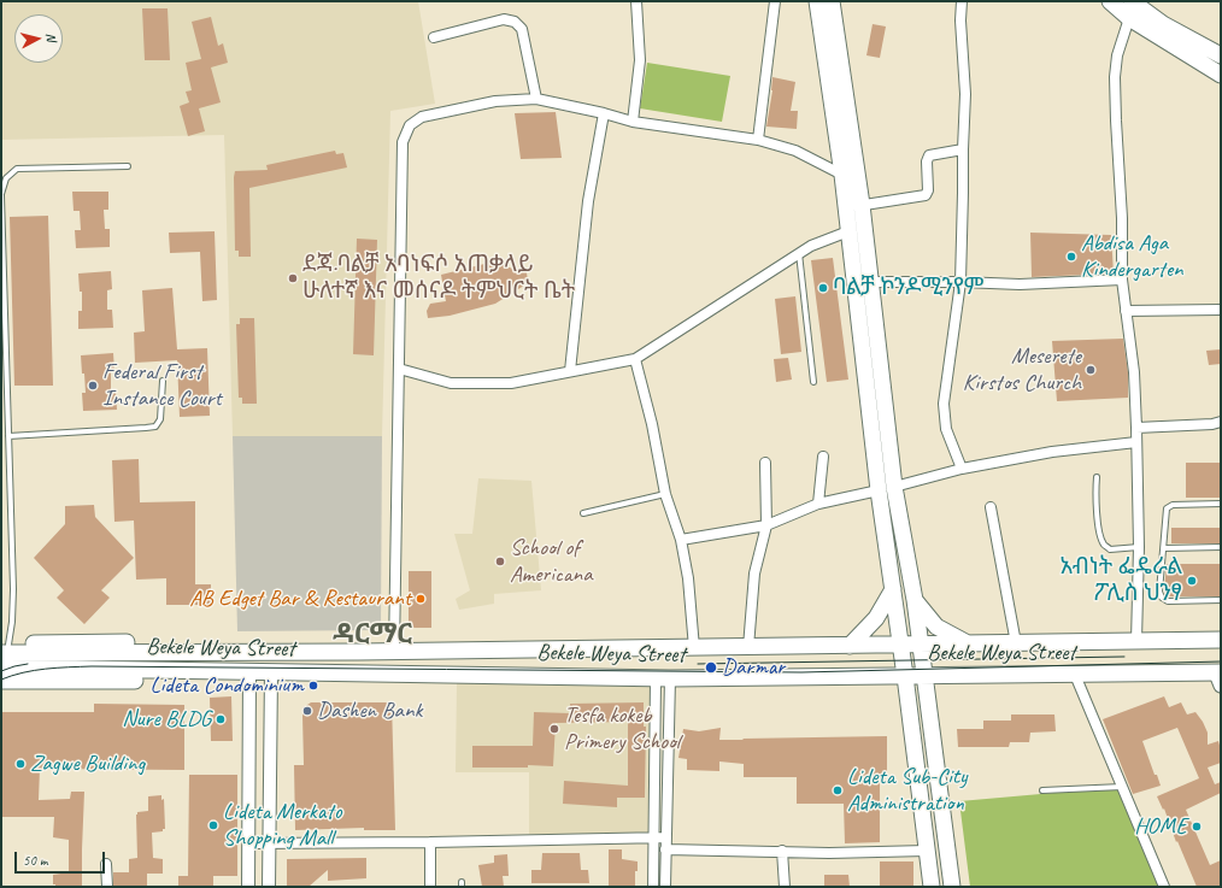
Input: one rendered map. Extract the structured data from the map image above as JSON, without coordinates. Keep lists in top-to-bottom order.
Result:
{
  "streets": {
    "main road": ["Bekele Weya Street"]
  },
  "districts": ["ዳርማር"],
  "places": [
    "Abdisa Aga Kindergarten",
    "ደጃ.ባልቻ አባነፍሶ አጠቃላይ ሁለተኛ እና መሰናዶ ትምህርት ቤት",
    "ባልቻ ኮንዶሚንየም",
    "Meserete Kirstos Church",
    "Federal First Instance Court",
    "School of Americana",
    "አብነት ፌዴራል ፖሊስ ህንፃ",
    "AB Edget Bar & Restaurant",
    "Darmar",
    "Lideta Condominium",
    "Dashen Bank",
    "Nure BLDG",
    "Tesfa kokeb Primery School",
    "Zagwe Building",
    "Lideta Sub-City Administration",
    "Lideta Merkato Shopping Mall",
    "HOME"
  ],
  "scale_bar": "50 m",
  "north": "right"
}
